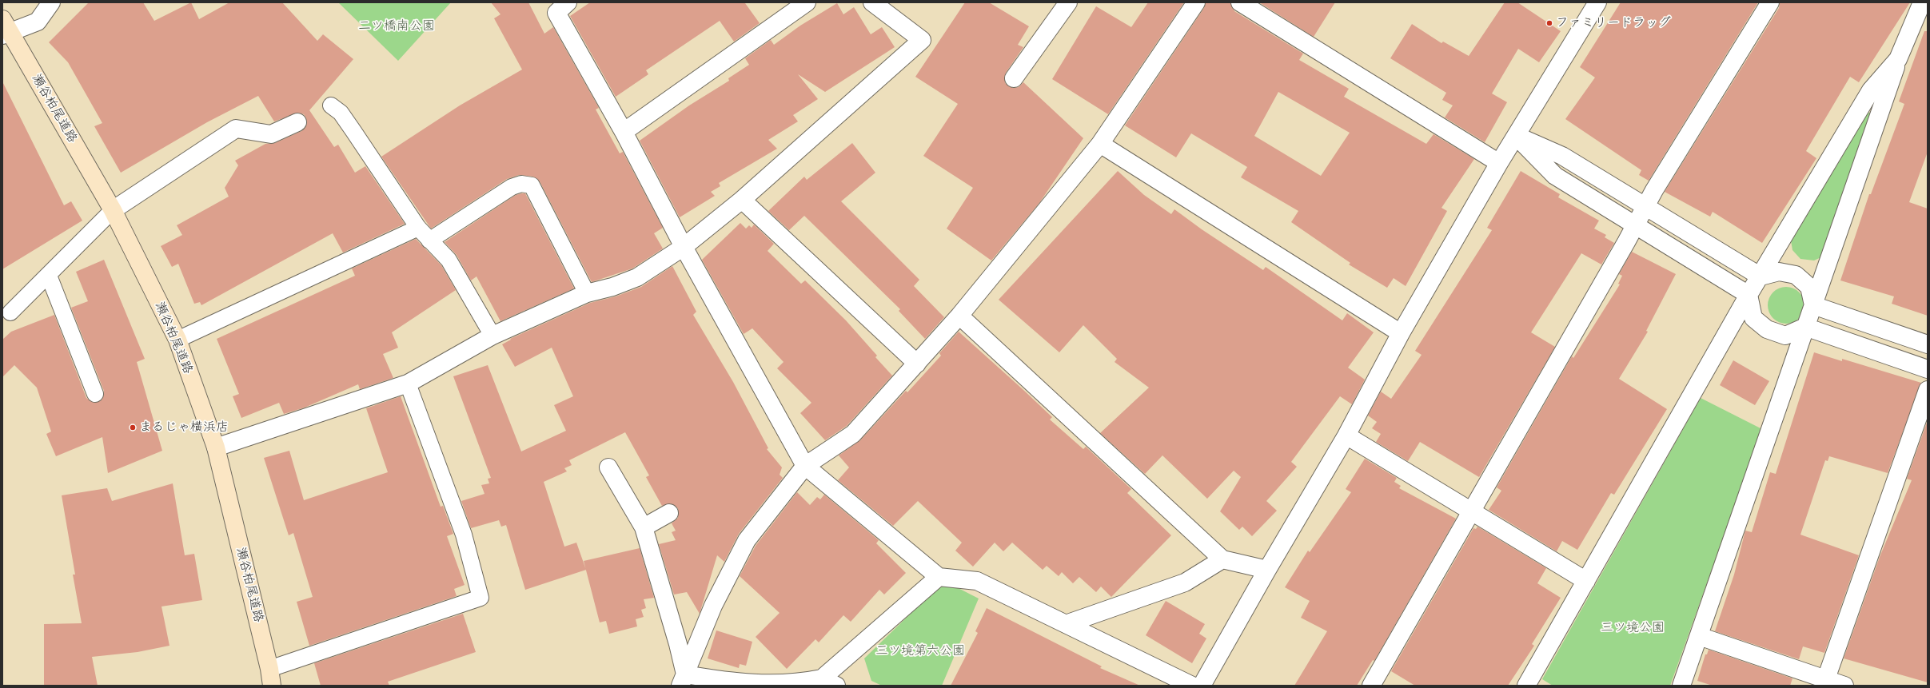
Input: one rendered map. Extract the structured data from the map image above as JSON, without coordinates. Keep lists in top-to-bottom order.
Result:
{
  "streets": {
    "main road": ["瀬谷柏尾道路"]
  },
  "parks": ["二ツ橋南公園", "三ツ境公園", "三ツ境第六公園"],
  "places": ["ファミリードラッグ", "まるじゃ横浜店"]
}
